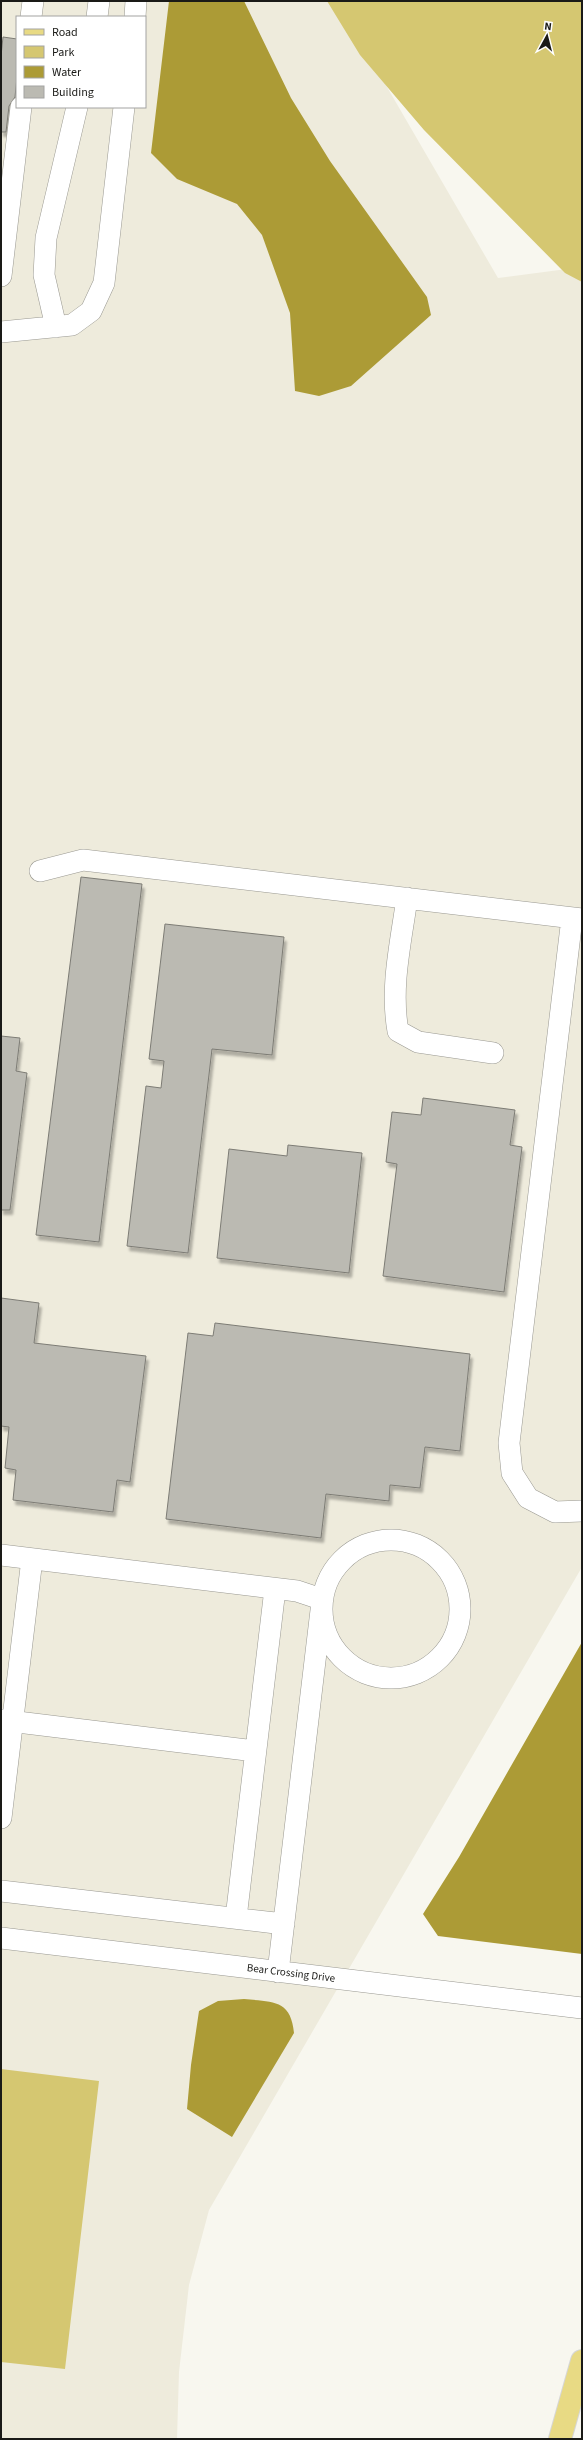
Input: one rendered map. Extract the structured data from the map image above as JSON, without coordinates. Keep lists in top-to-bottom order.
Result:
{
  "streets": {
    "lane": ["Bear Crossing Drive"]
  },
  "legend": [
    "Road",
    "Park",
    "Water",
    "Building"
  ],
  "north": "top"
}
